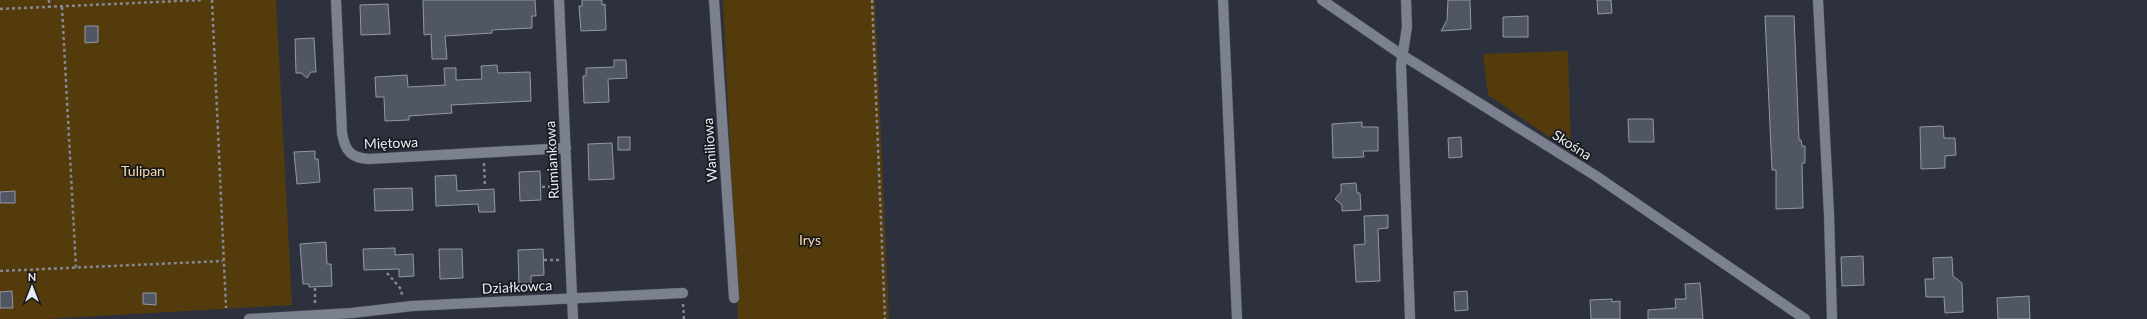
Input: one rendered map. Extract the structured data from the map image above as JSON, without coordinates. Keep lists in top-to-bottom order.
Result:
{
  "streets": {
    "street": [
      "Miętowa",
      "Skośna",
      "Waniliowa",
      "Rumiankowa",
      "Działkowca"
    ]
  },
  "crossings": [
    ["Miętowa", "Rumiankowa"],
    ["Rumiankowa", "Działkowca"]
  ],
  "parks": ["Tulipan", "Irys"],
  "north": "top"
}
